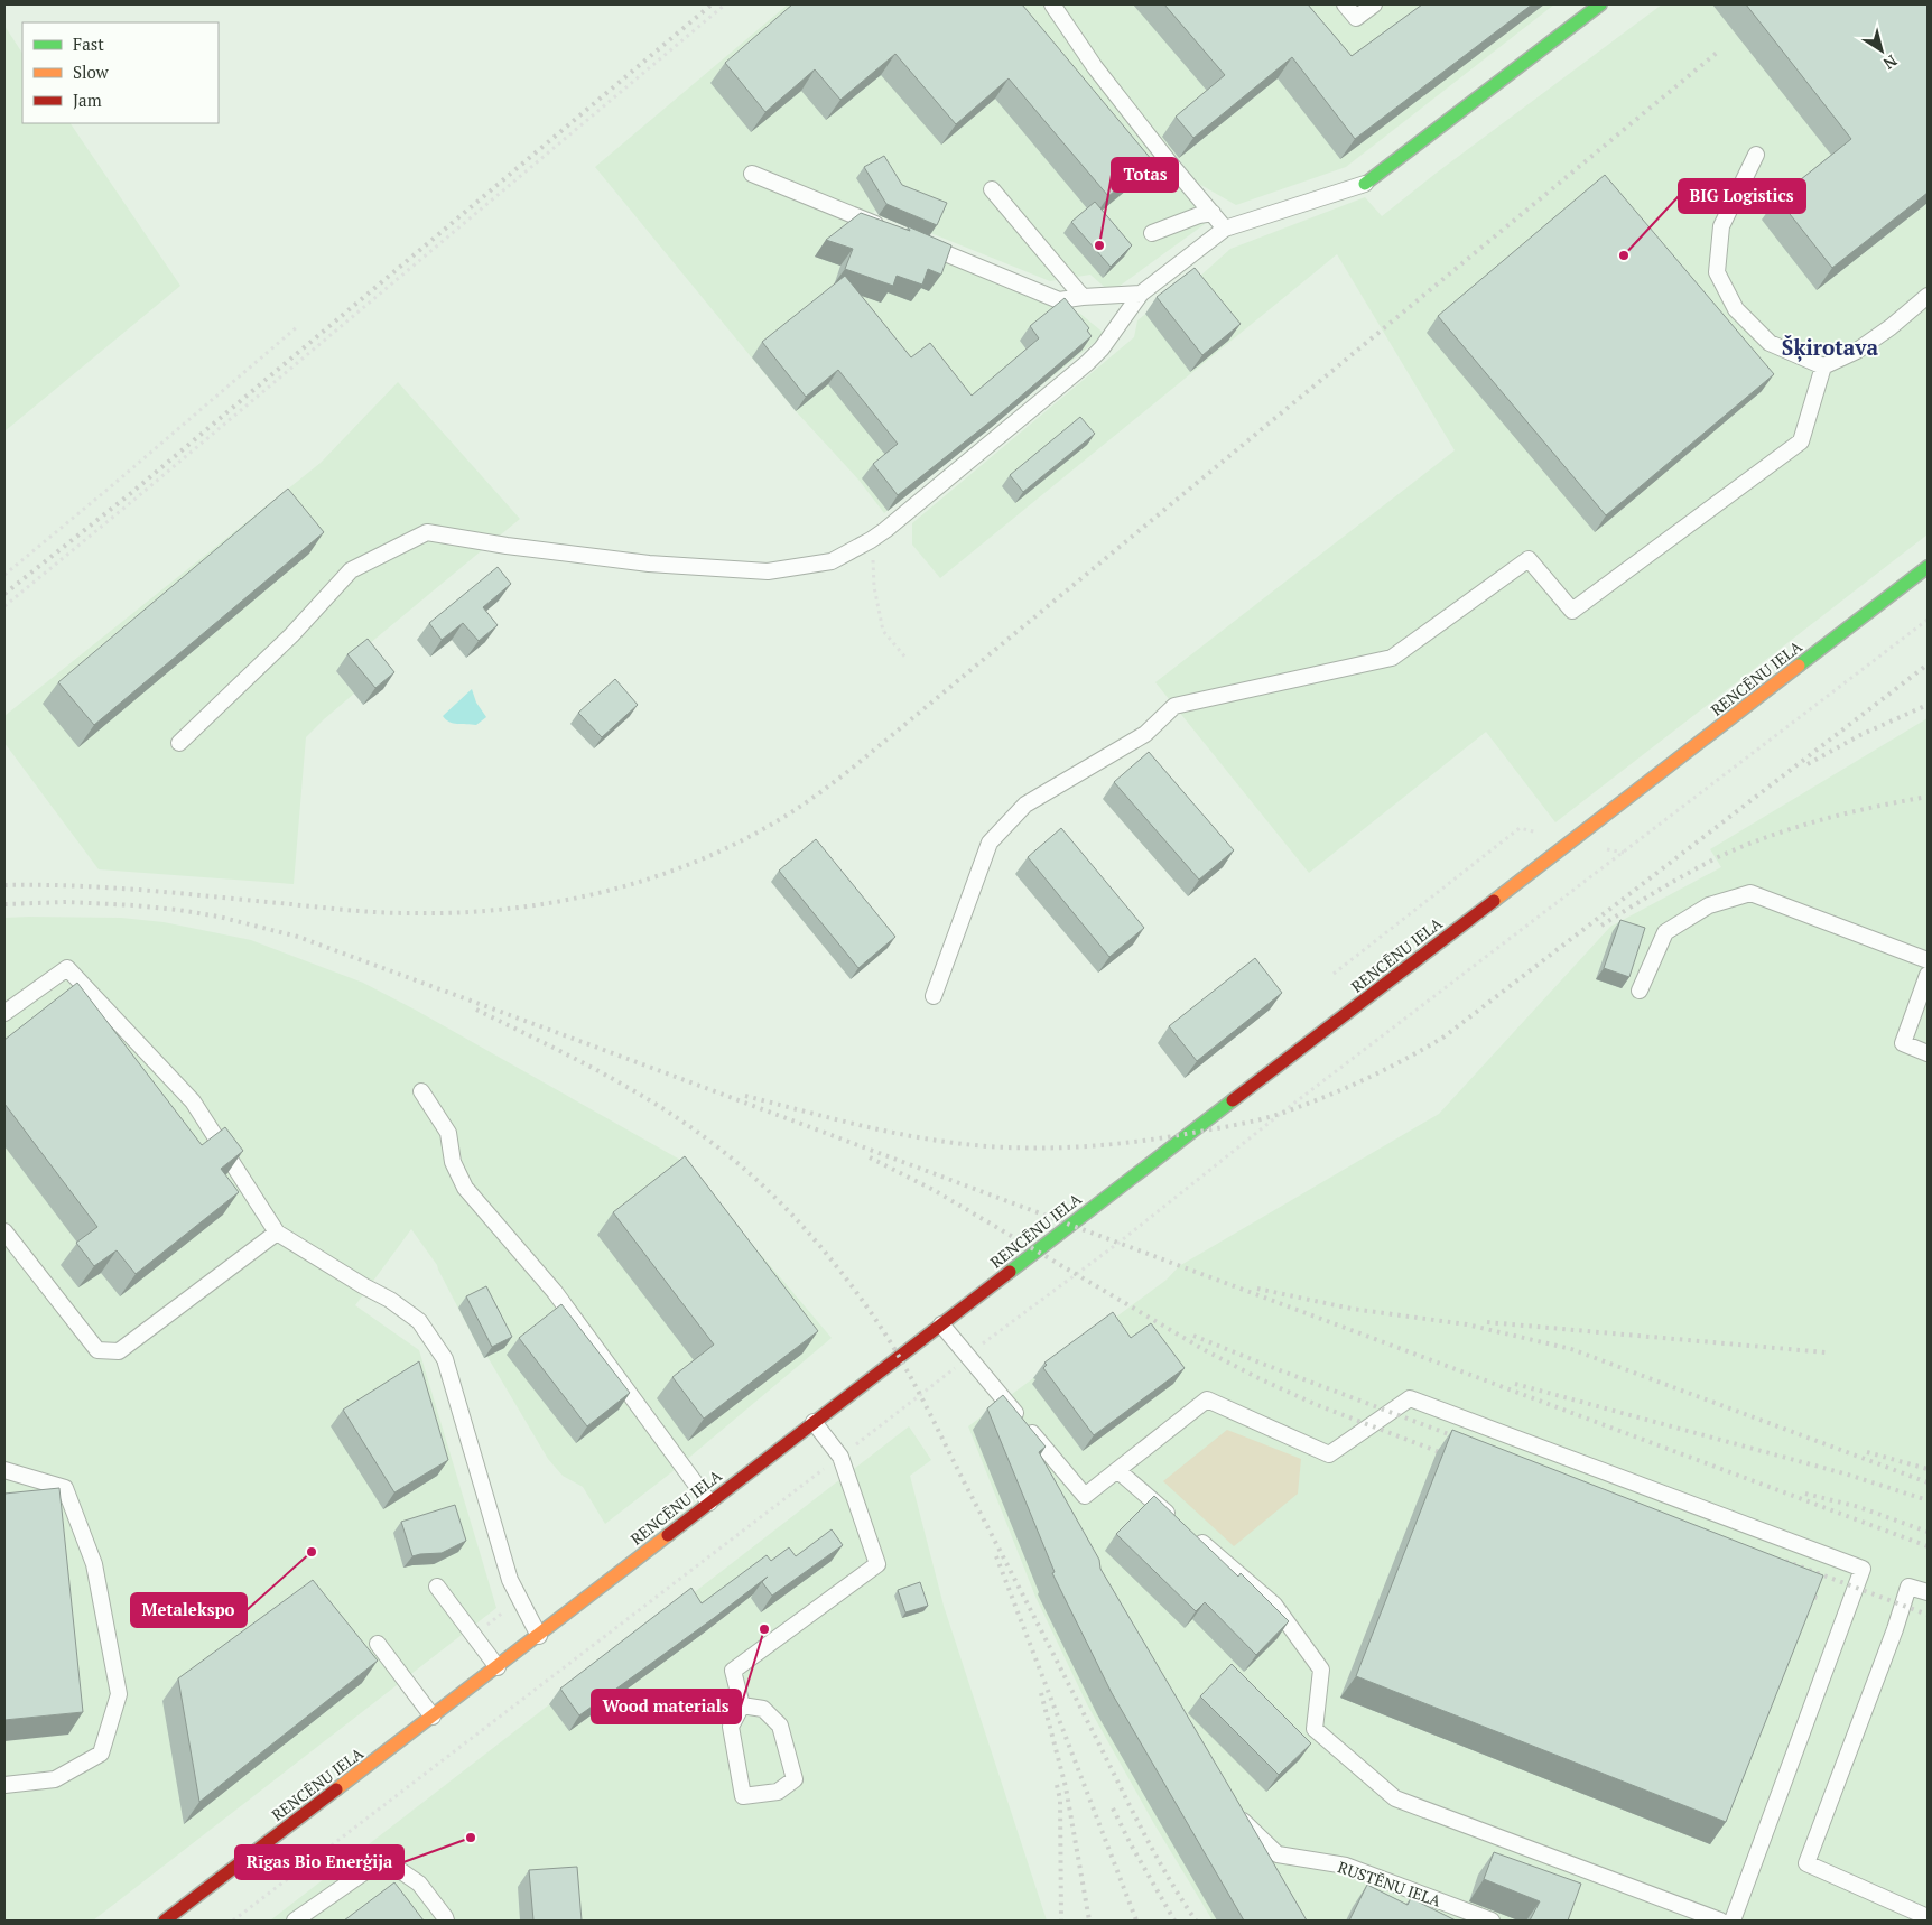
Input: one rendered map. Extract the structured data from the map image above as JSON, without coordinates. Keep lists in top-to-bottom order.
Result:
{
  "streets": {
    "street": ["RENCĒNU IELA"],
    "lane": ["RUSTĒNU IELA"]
  },
  "districts": ["Šķirotava"],
  "places": [
    "Totas",
    "BIG Logistics",
    "Metalekspo",
    "Wood materials",
    "Rīgas Bio Enerģija"
  ],
  "legend": ["Fast", "Slow", "Jam"],
  "north": "bottom right"
}
